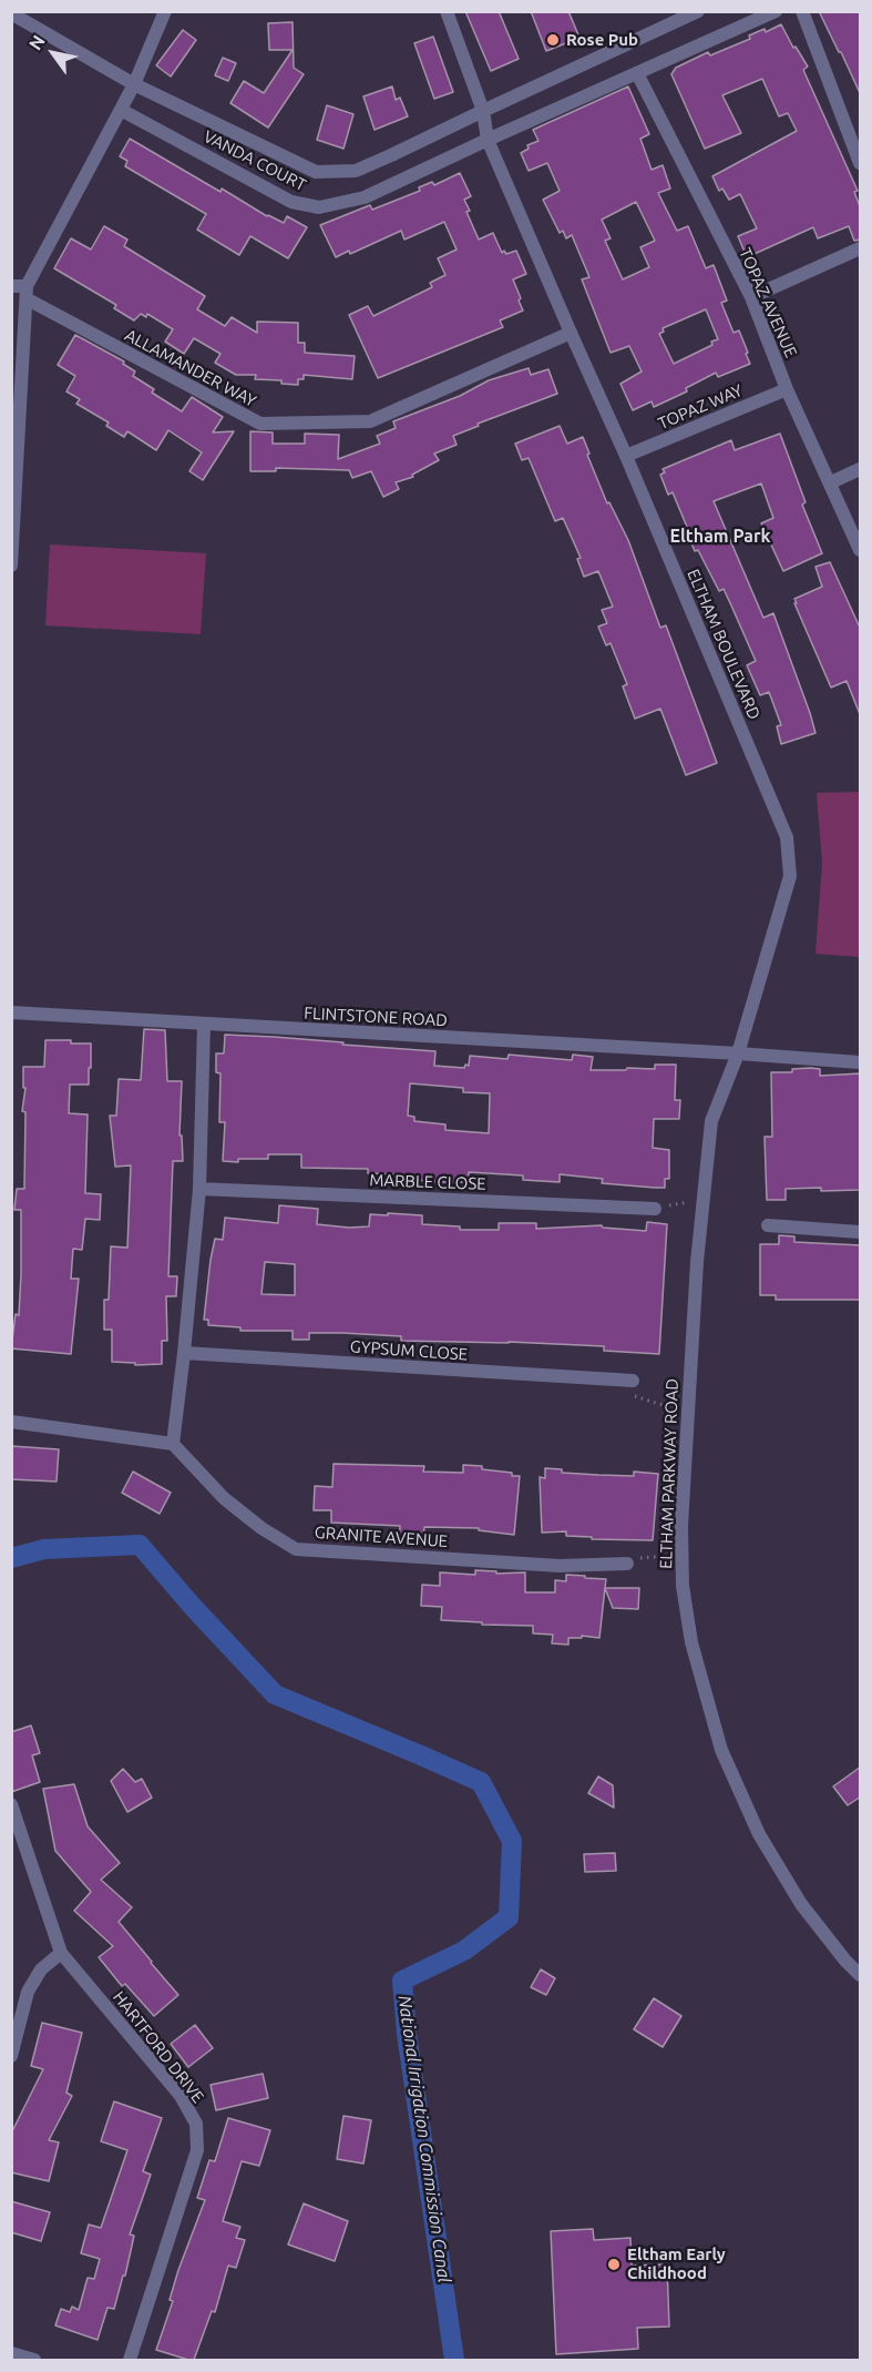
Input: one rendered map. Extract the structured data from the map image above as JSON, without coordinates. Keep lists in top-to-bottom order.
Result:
{
  "streets": {
    "street": [
      "VANDA COURT",
      "TOPAZ AVENUE",
      "ALLAMANDER WAY",
      "TOPAZ WAY",
      "ELTHAM BOULEVARD",
      "FLINTSTONE ROAD",
      "MARBLE CLOSE",
      "GYPSUM CLOSE",
      "ELTHAM PARKWAY ROAD",
      "GRANITE AVENUE",
      "HARTFORD DRIVE"
    ]
  },
  "crossings": [
    ["VANDA COURT", "TOPAZ AVENUE"],
    ["VANDA COURT", "ELTHAM BOULEVARD"],
    ["TOPAZ AVENUE", "TOPAZ WAY"],
    ["ALLAMANDER WAY", "ELTHAM BOULEVARD"],
    ["TOPAZ WAY", "ELTHAM BOULEVARD"],
    ["ELTHAM BOULEVARD", "FLINTSTONE ROAD"],
    ["ELTHAM BOULEVARD", "ELTHAM PARKWAY ROAD"],
    ["FLINTSTONE ROAD", "ELTHAM PARKWAY ROAD"]
  ],
  "districts": ["Eltham Park"],
  "water": ["National Irrigation Commission Canal"],
  "places": ["Rose Pub", "Eltham Early Childhood"],
  "north": "top left"
}
